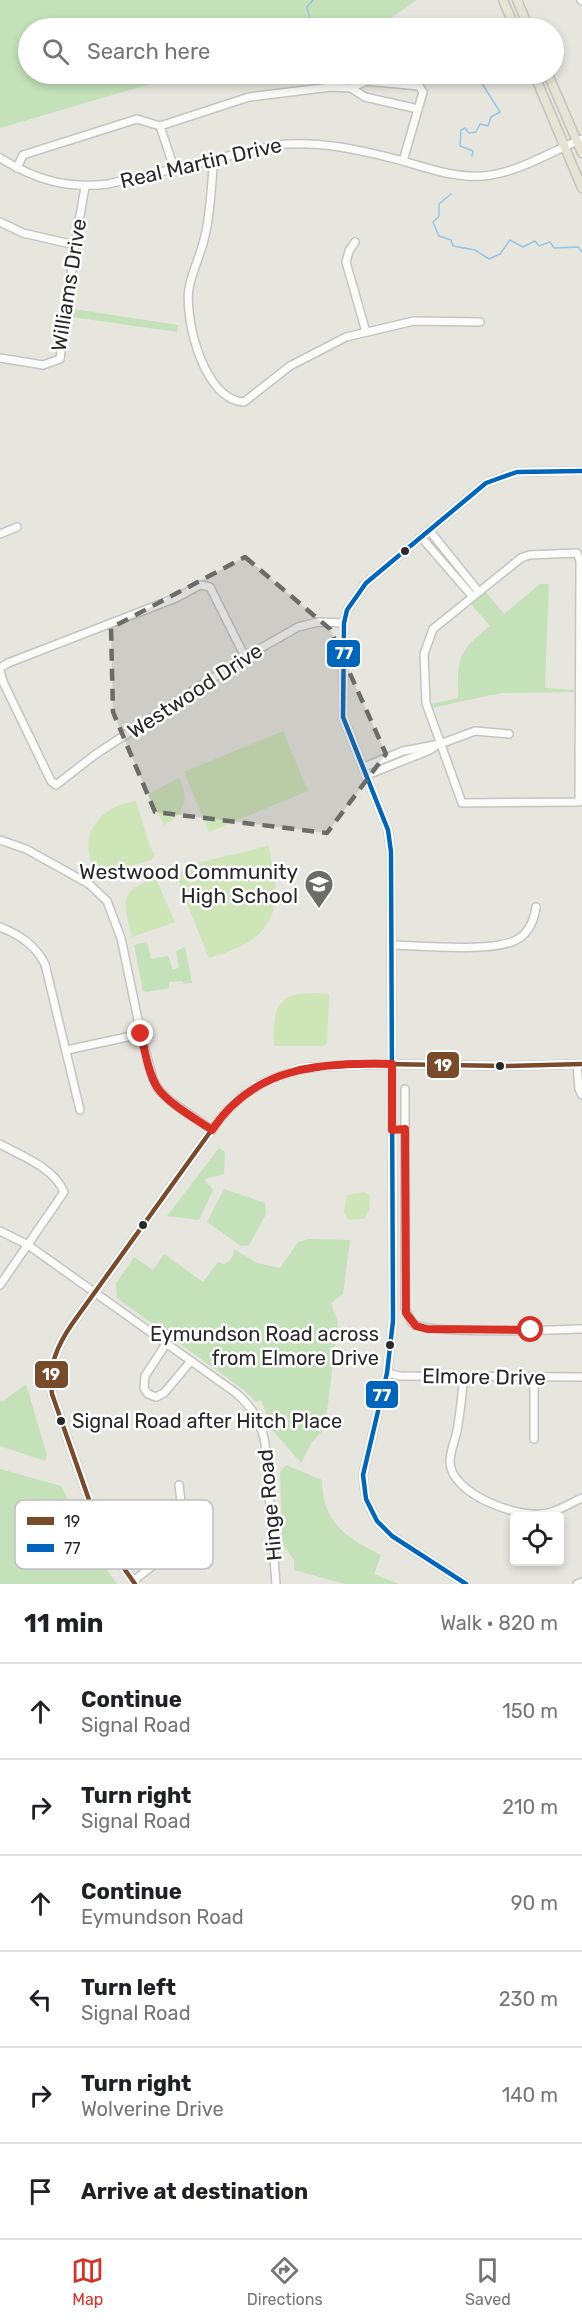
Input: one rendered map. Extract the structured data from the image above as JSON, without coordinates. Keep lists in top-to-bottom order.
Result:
{
  "streets": {
    "street": [
      "Real Martin Drive",
      "Williams Drive",
      "Westwood Drive",
      "Elmore Drive",
      "Hinge Road"
    ]
  },
  "crossings": [
    ["Real Martin Drive", "Williams Drive"]
  ],
  "places": {
    "school or university": ["Westwood Community High School"],
    "other": ["Eymundson Road across from Elmore Drive", "Signal Road after Hitch Place"]
  },
  "lines": ["transit line 77", "transit line 19"],
  "legend": ["19", "77"],
  "page": {
    "search": "Search here",
    "heading": ["11 min", "Walk · 820 m"],
    "list": [
      ["Continue", "Signal Road", "150 m"],
      ["Turn right", "Signal Road", "210 m"],
      ["Continue", "Eymundson Road", "90 m"],
      ["Turn left", "Signal Road", "230 m"],
      ["Turn right", "Wolverine Drive", "140 m"],
      "Arrive at destination"
    ],
    "nav": ["Map", "Directions", "Saved"]
  }
}
